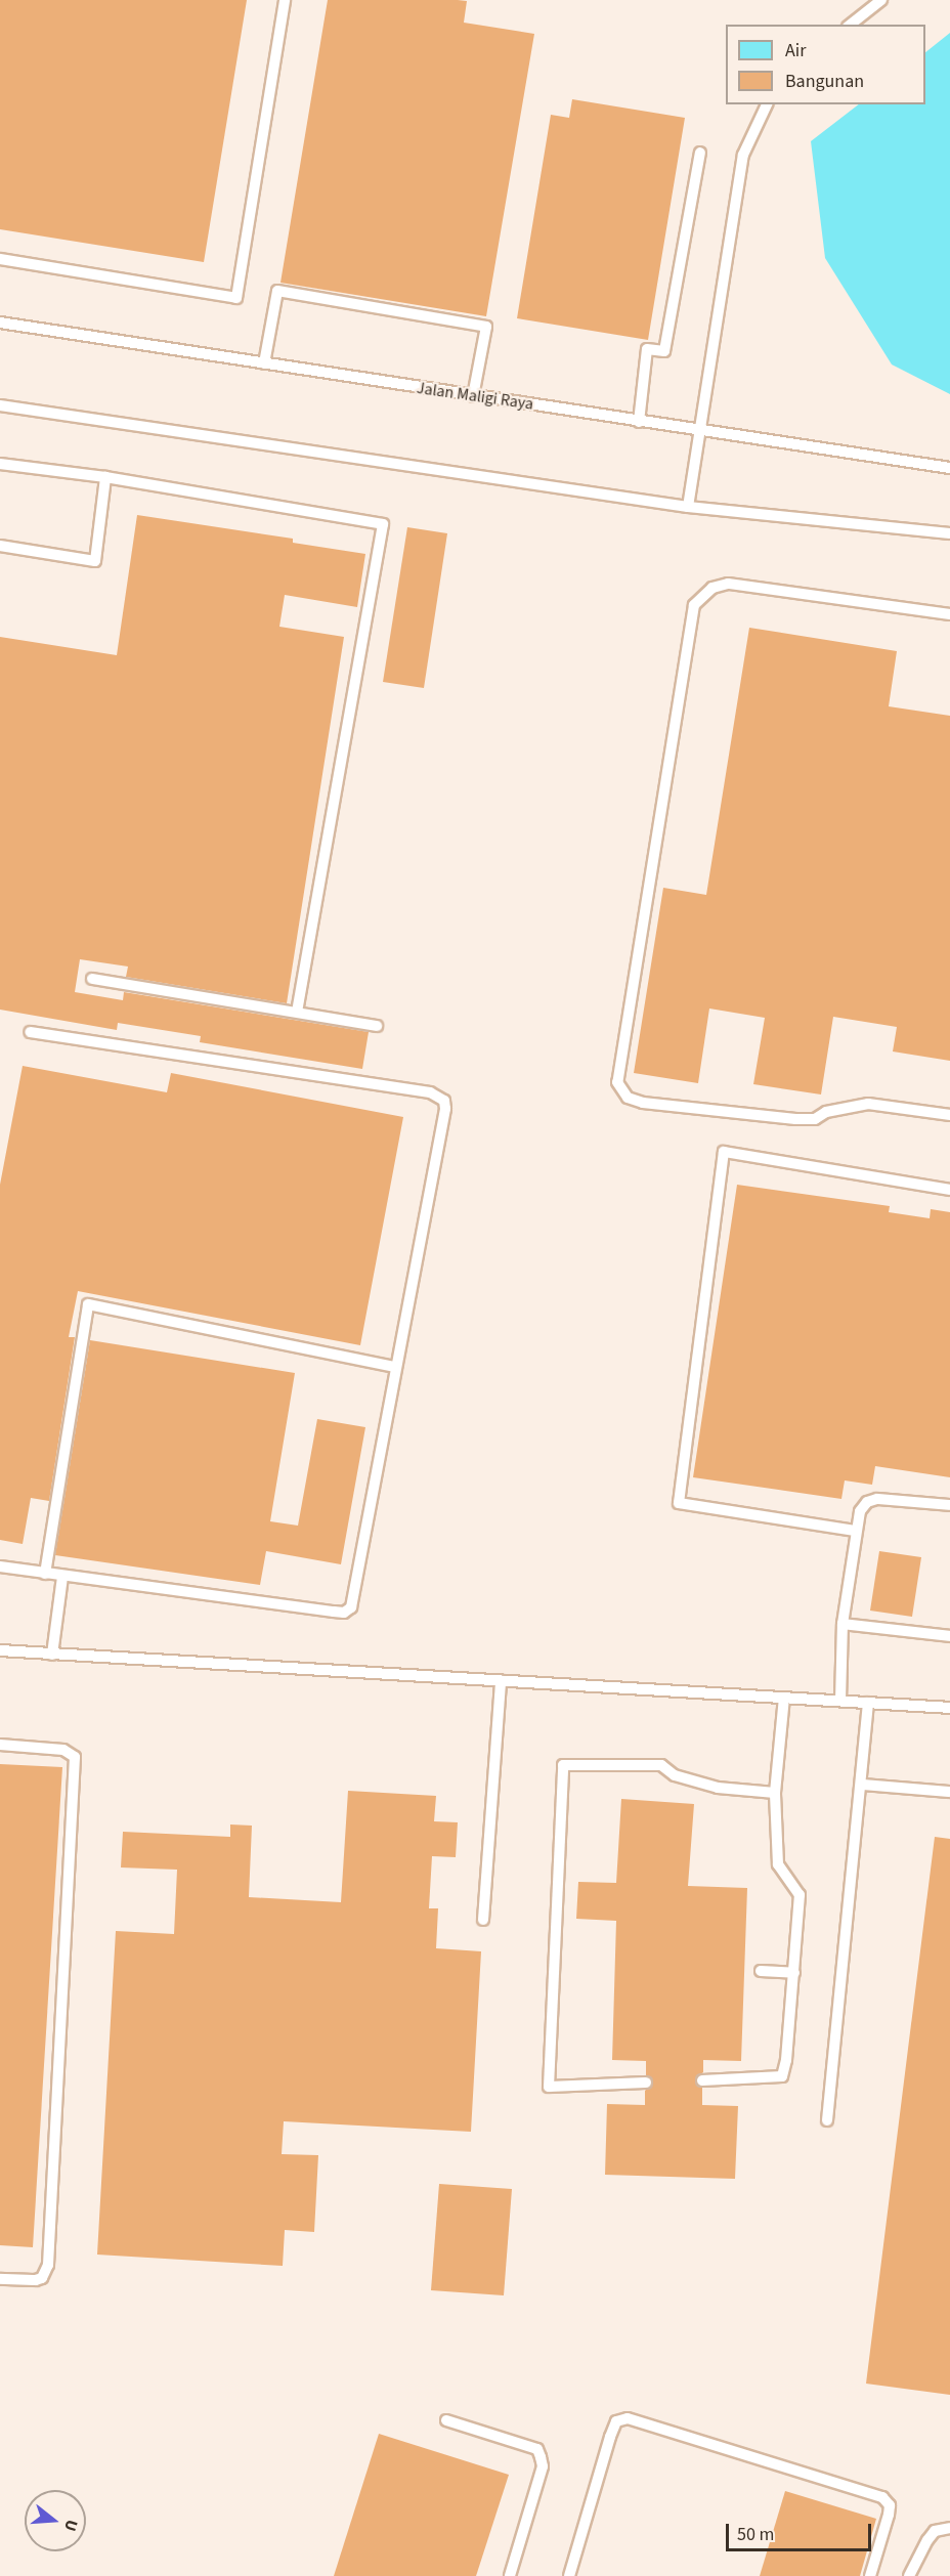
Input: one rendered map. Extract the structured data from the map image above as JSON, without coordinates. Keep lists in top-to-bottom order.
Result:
{
  "streets": {
    "lane": ["Jalan Maligi Raya"]
  },
  "legend": ["Air", "Bangunan"],
  "scale_bar": "50 m",
  "north": "right"
}
